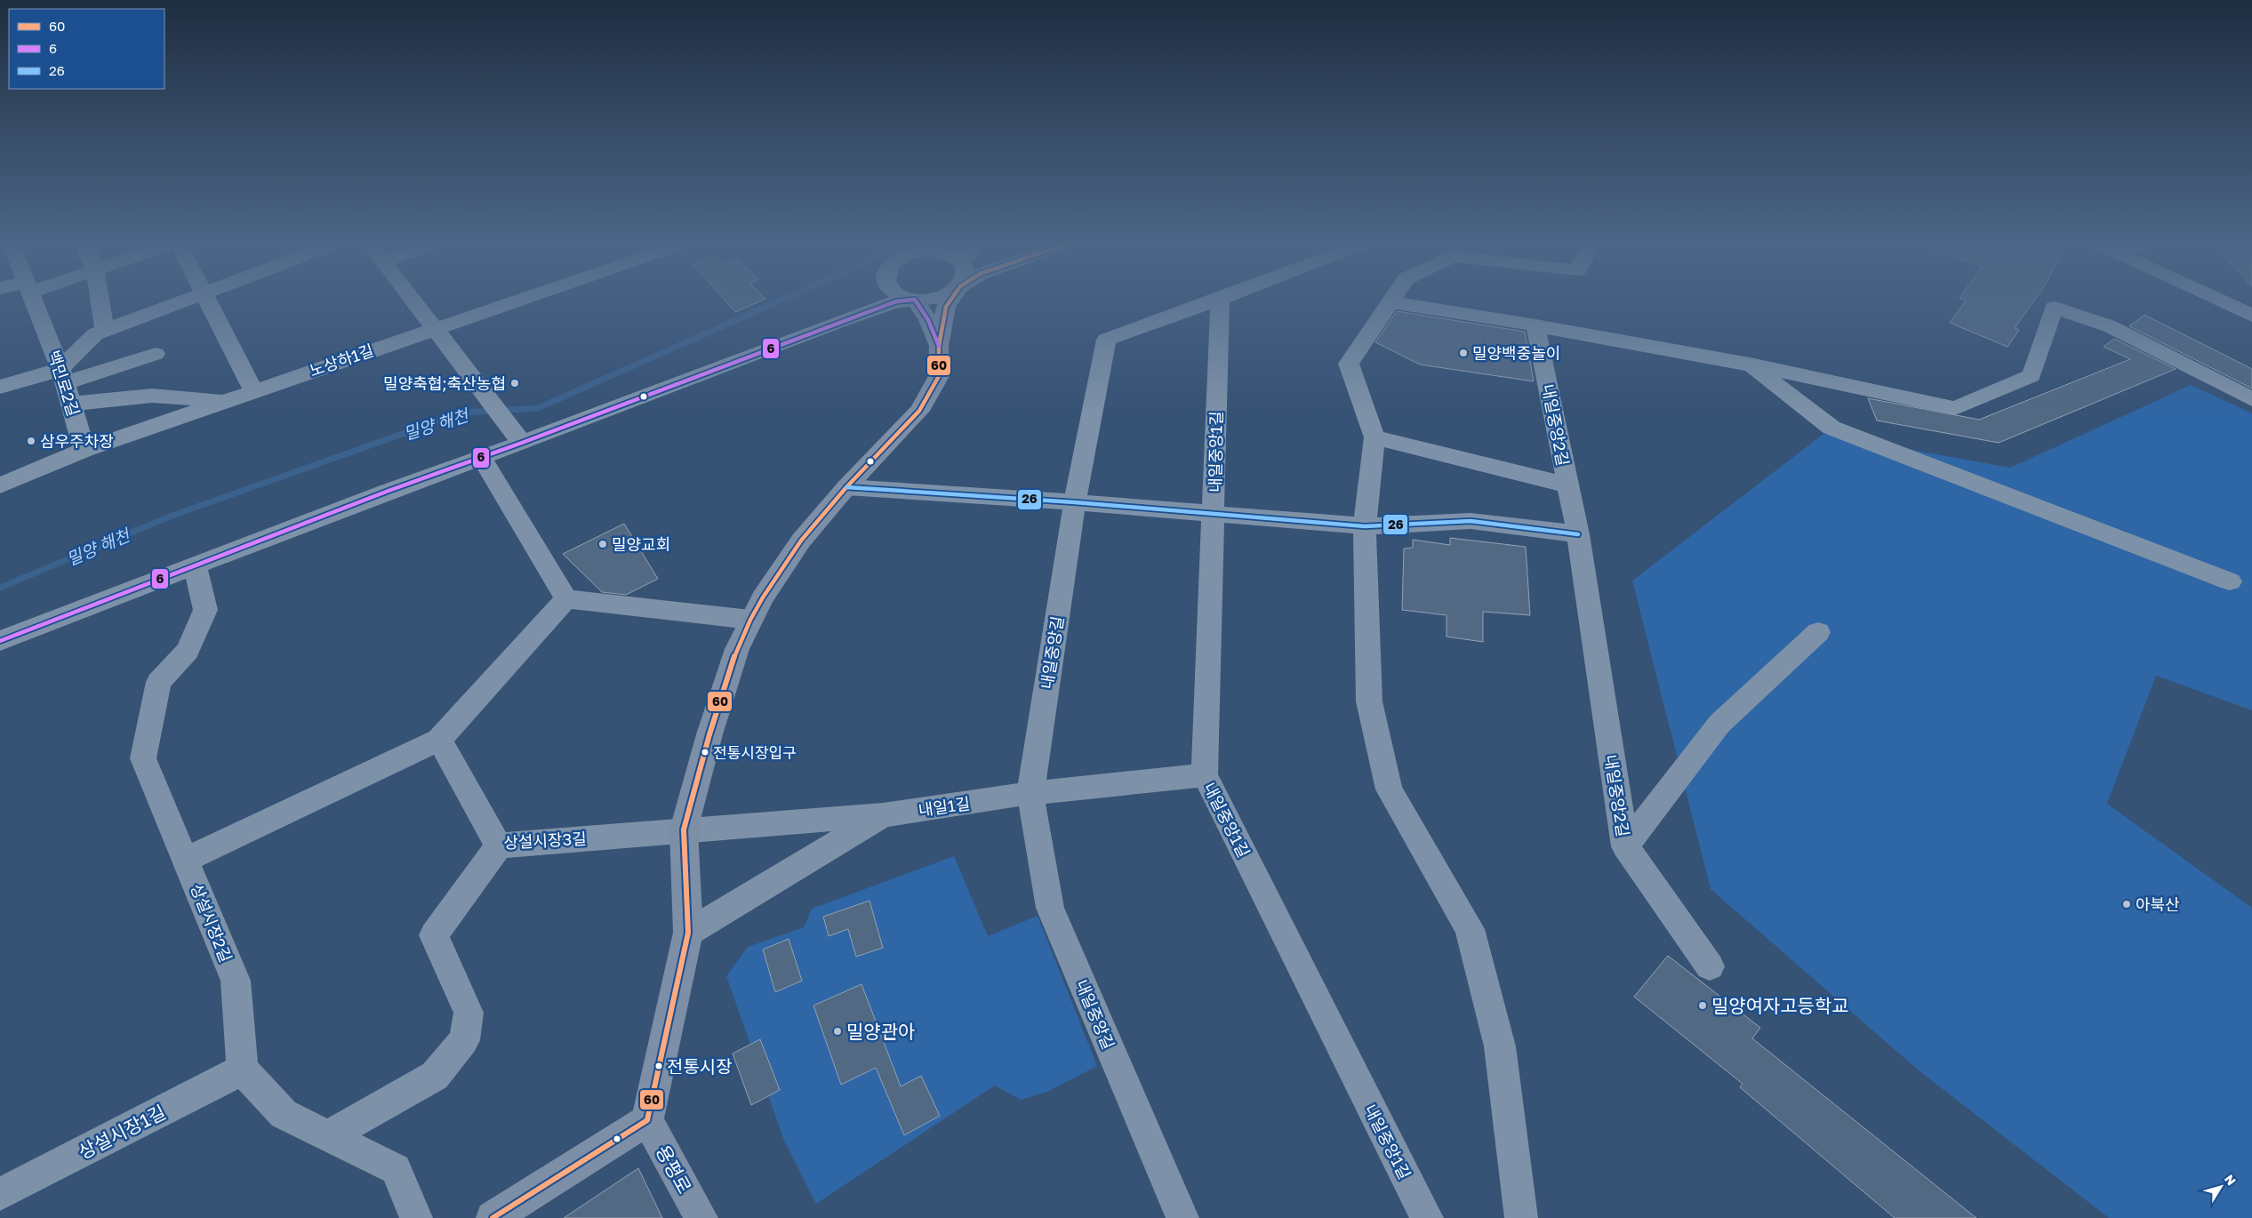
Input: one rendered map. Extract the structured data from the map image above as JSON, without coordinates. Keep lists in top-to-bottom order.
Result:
{
  "streets": {
    "main road": ["용평로"],
    "street": [
      "노상하1길",
      "백민로2길",
      "내일중앙2길",
      "내일중앙1길",
      "내일중앙길",
      "내일1길",
      "상설시장3길",
      "상설시장2길",
      "상설시장1길"
    ]
  },
  "crossings": [
    ["노상하1길", "백민로2길"],
    ["내일중앙1길", "내일1길"],
    ["내일중앙길", "내일1길"],
    ["내일1길", "상설시장3길"],
    ["상설시장2길", "상설시장1길"]
  ],
  "water": ["밀양 해천"],
  "places": [
    "밀양백중놀이",
    "밀양축협;축산농협",
    "삼우주차장",
    "밀양교회",
    "전통시장입구",
    "아북산",
    "밀양여자고등학교",
    "밀양관아",
    "전통시장"
  ],
  "lines": ["transit line 60", "transit line 6", "transit line 26"],
  "legend": ["60", "6", "26"],
  "north": "top right"
}
